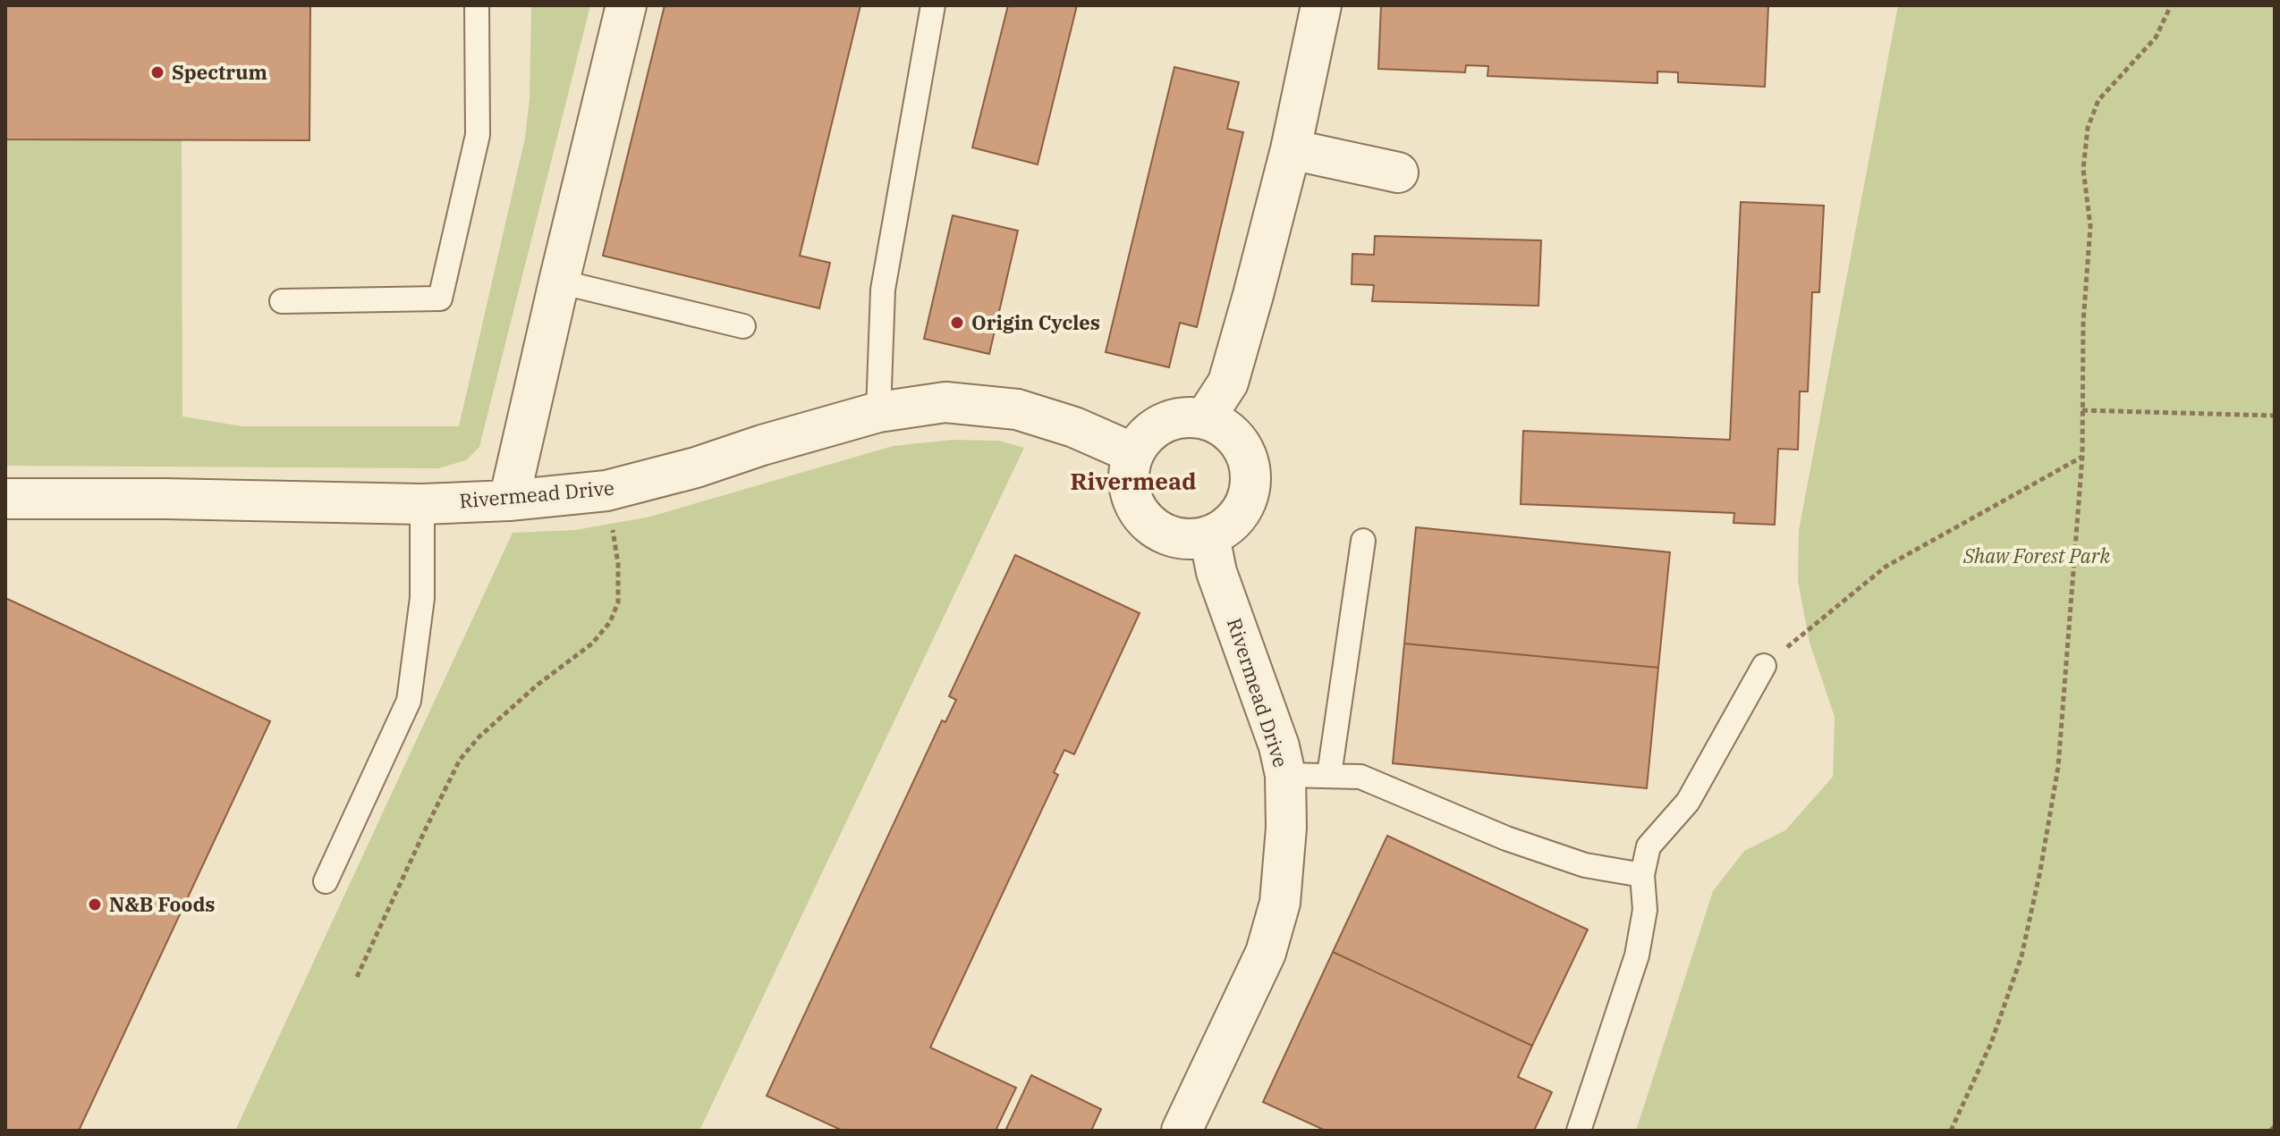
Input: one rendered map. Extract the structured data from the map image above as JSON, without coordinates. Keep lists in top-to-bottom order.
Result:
{
  "streets": {
    "street": ["Rivermead Drive"]
  },
  "districts": ["Rivermead"],
  "parks": ["Shaw Forest Park"],
  "places": ["Spectrum", "Origin Cycles", "N&B Foods"]
}
